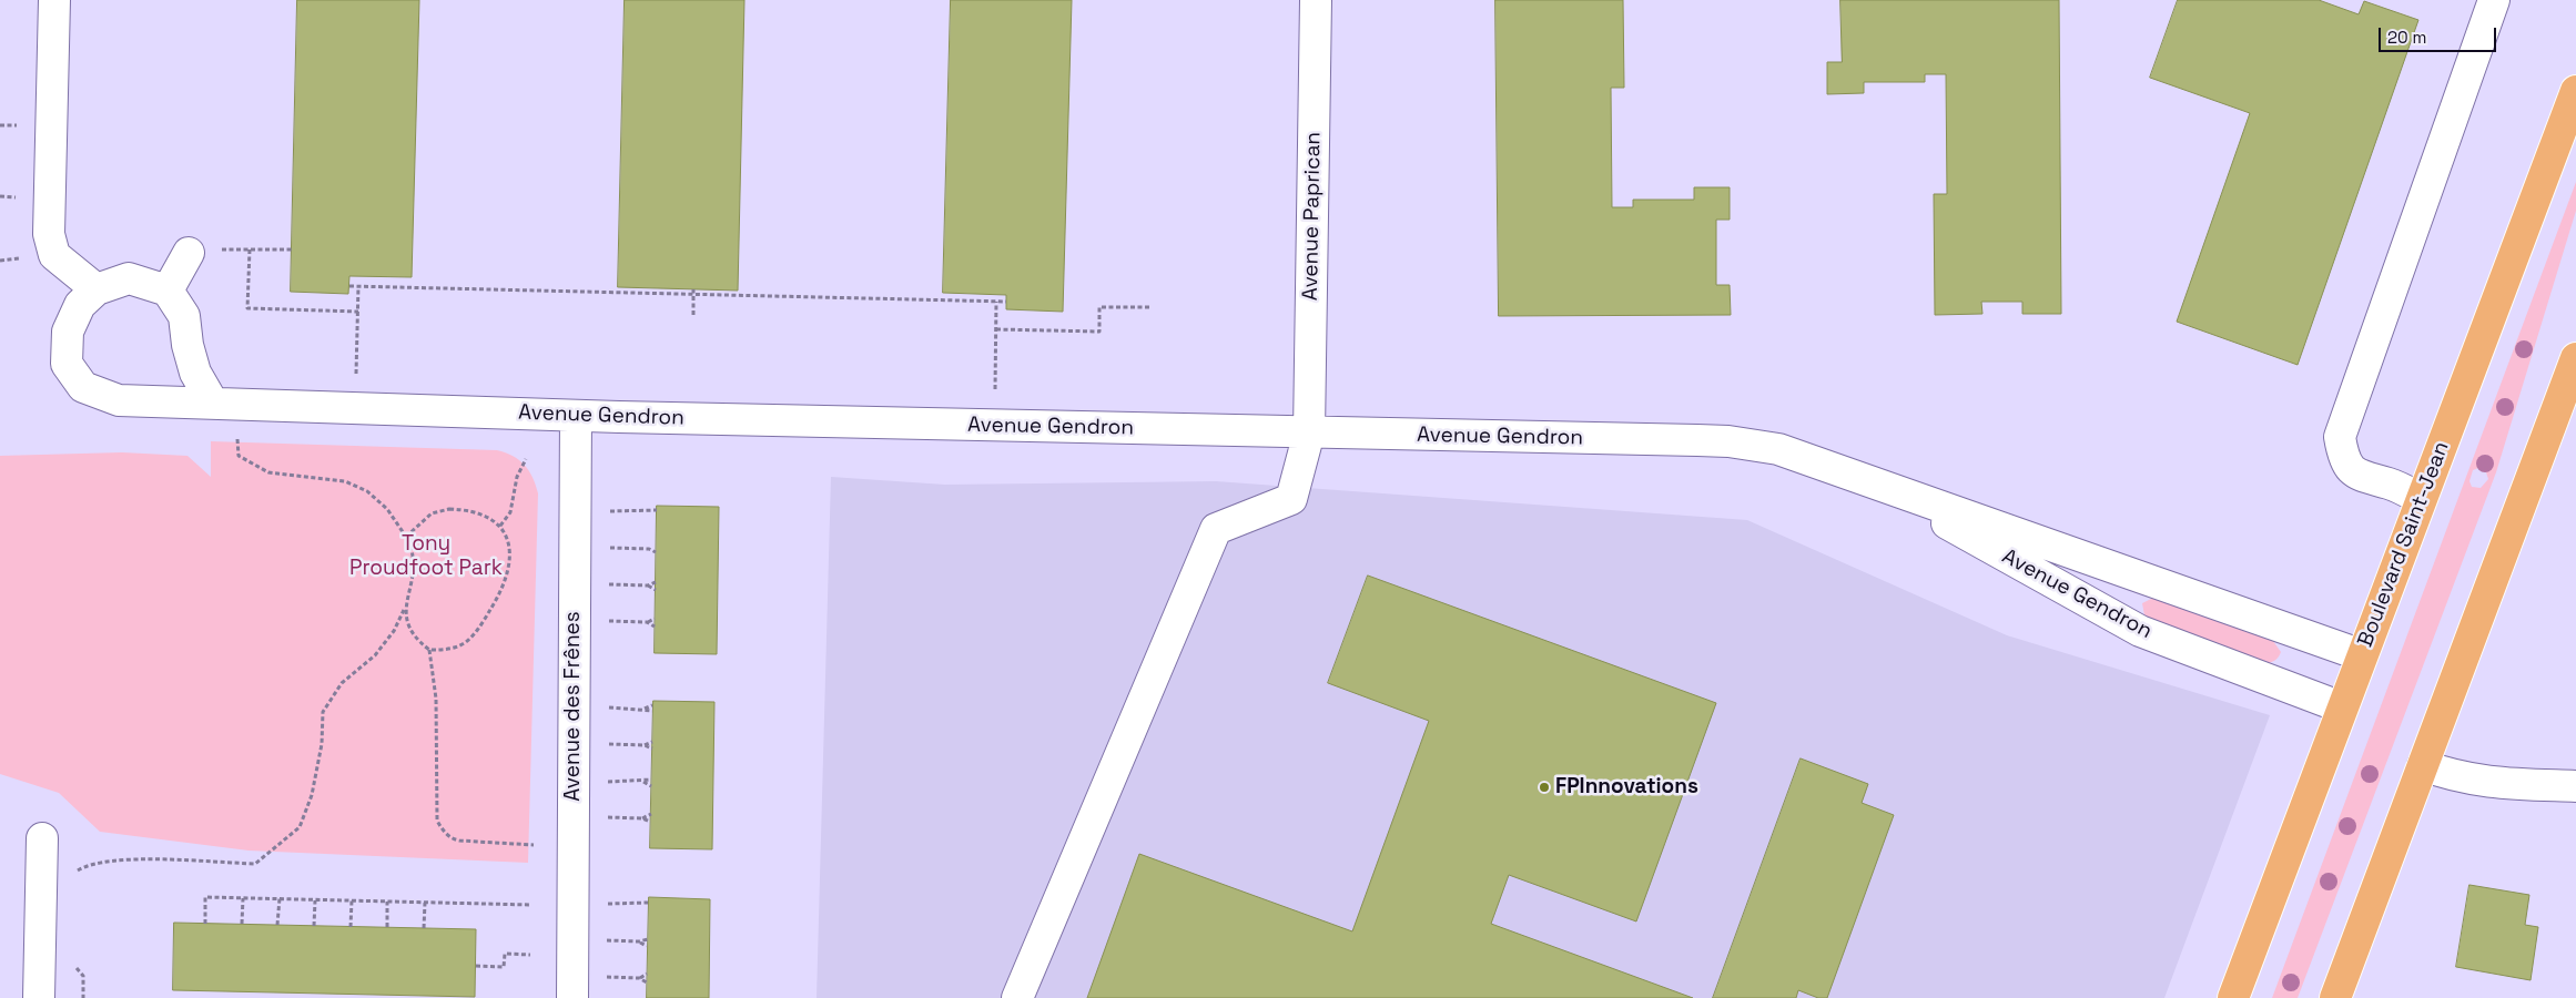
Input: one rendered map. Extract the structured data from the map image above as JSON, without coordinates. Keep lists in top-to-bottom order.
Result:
{
  "streets": {
    "main road": ["Boulevard Saint-Jean"],
    "street": ["Avenue Paprican", "Avenue Gendron", "Avenue des Frênes"]
  },
  "crossings": [
    ["Avenue Paprican", "Avenue Gendron"],
    ["Avenue Gendron", "Boulevard Saint-Jean"],
    ["Avenue Gendron", "Avenue des Frênes"]
  ],
  "parks": ["Tony Proudfoot Park"],
  "places": ["FPInnovations"],
  "scale_bar": "20 m"
}
